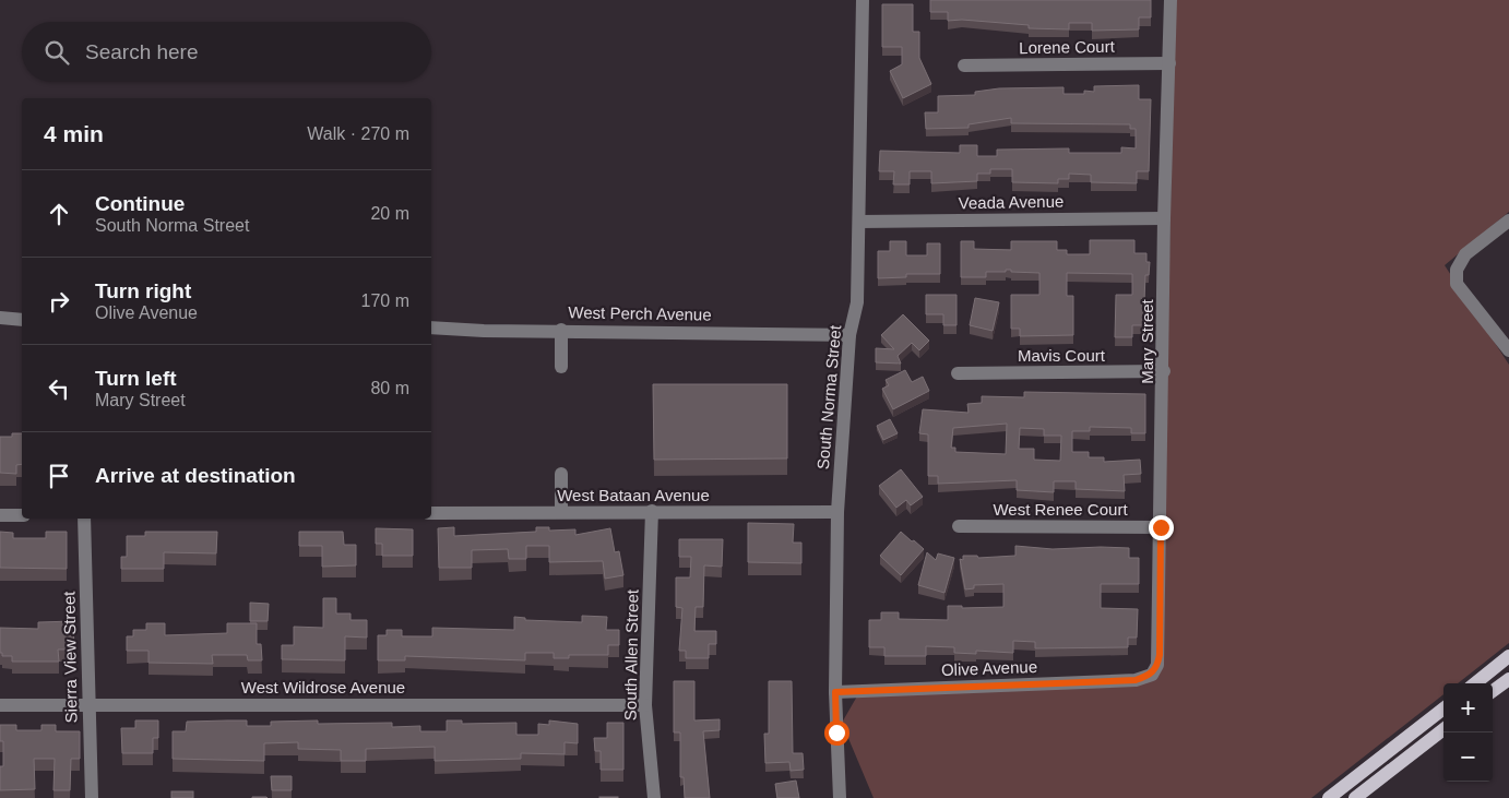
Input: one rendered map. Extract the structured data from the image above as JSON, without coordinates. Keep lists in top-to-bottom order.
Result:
{
  "streets": {
    "street": [
      "Lorene Court",
      "Veada Avenue",
      "West Perch Avenue",
      "Mary Street",
      "Mavis Court",
      "South Norma Street",
      "West Bataan Avenue",
      "West Renee Court",
      "South Allen Street",
      "Sierra View Street",
      "Olive Avenue",
      "West Wildrose Avenue"
    ]
  },
  "crossings": [
    ["Lorene Court", "Mary Street"],
    ["Veada Avenue", "Mary Street"],
    ["Veada Avenue", "South Norma Street"],
    ["West Perch Avenue", "South Norma Street"],
    ["Mary Street", "Mavis Court"],
    ["Mary Street", "West Renee Court"],
    ["Mary Street", "Olive Avenue"],
    ["South Norma Street", "West Bataan Avenue"],
    ["South Norma Street", "Olive Avenue"],
    ["West Bataan Avenue", "South Allen Street"],
    ["South Allen Street", "West Wildrose Avenue"],
    ["Sierra View Street", "West Wildrose Avenue"]
  ],
  "page": {
    "search": "Search here",
    "heading": ["4 min", "Walk · 270 m"],
    "list": [
      ["Continue", "South Norma Street", "20 m"],
      ["Turn right", "Olive Avenue", "170 m"],
      ["Turn left", "Mary Street", "80 m"],
      "Arrive at destination"
    ],
    "map_buttons": ["+", "−"]
  }
}
